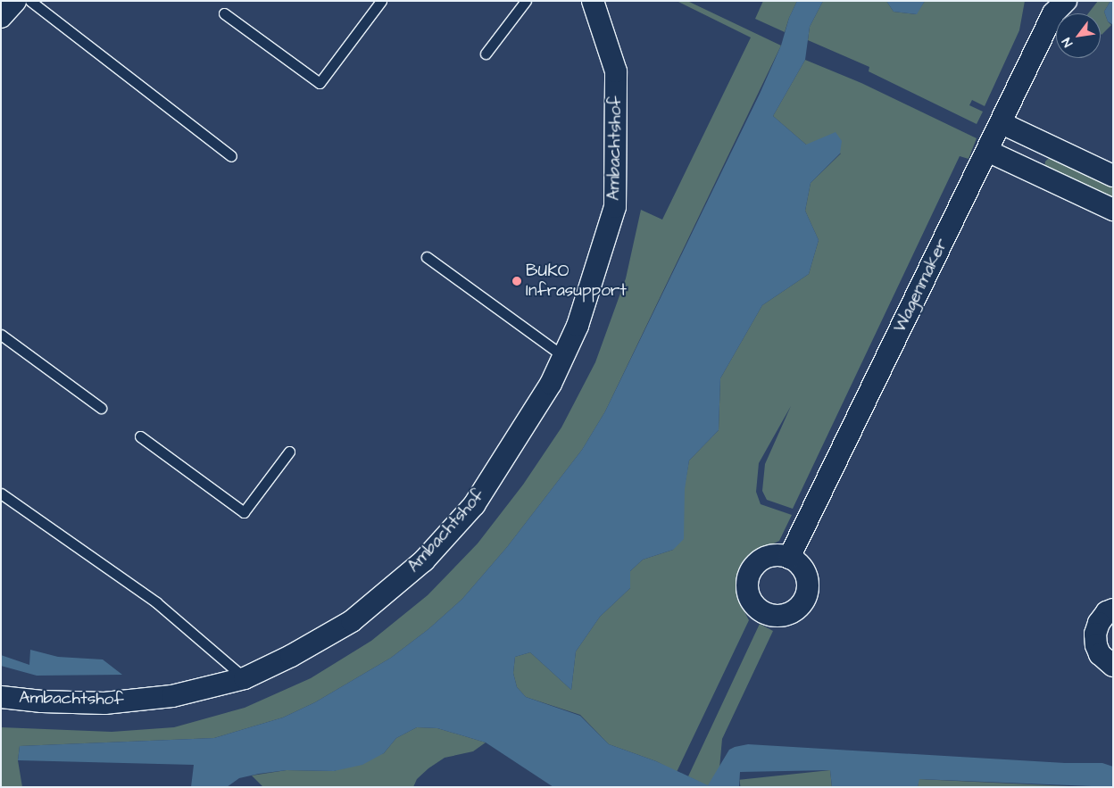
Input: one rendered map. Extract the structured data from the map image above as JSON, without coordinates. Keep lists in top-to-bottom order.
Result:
{
  "streets": {
    "street": ["Ambachtshof", "Wagenmaker"]
  },
  "places": ["BUKO Infrasupport"],
  "north": "bottom left"
}
